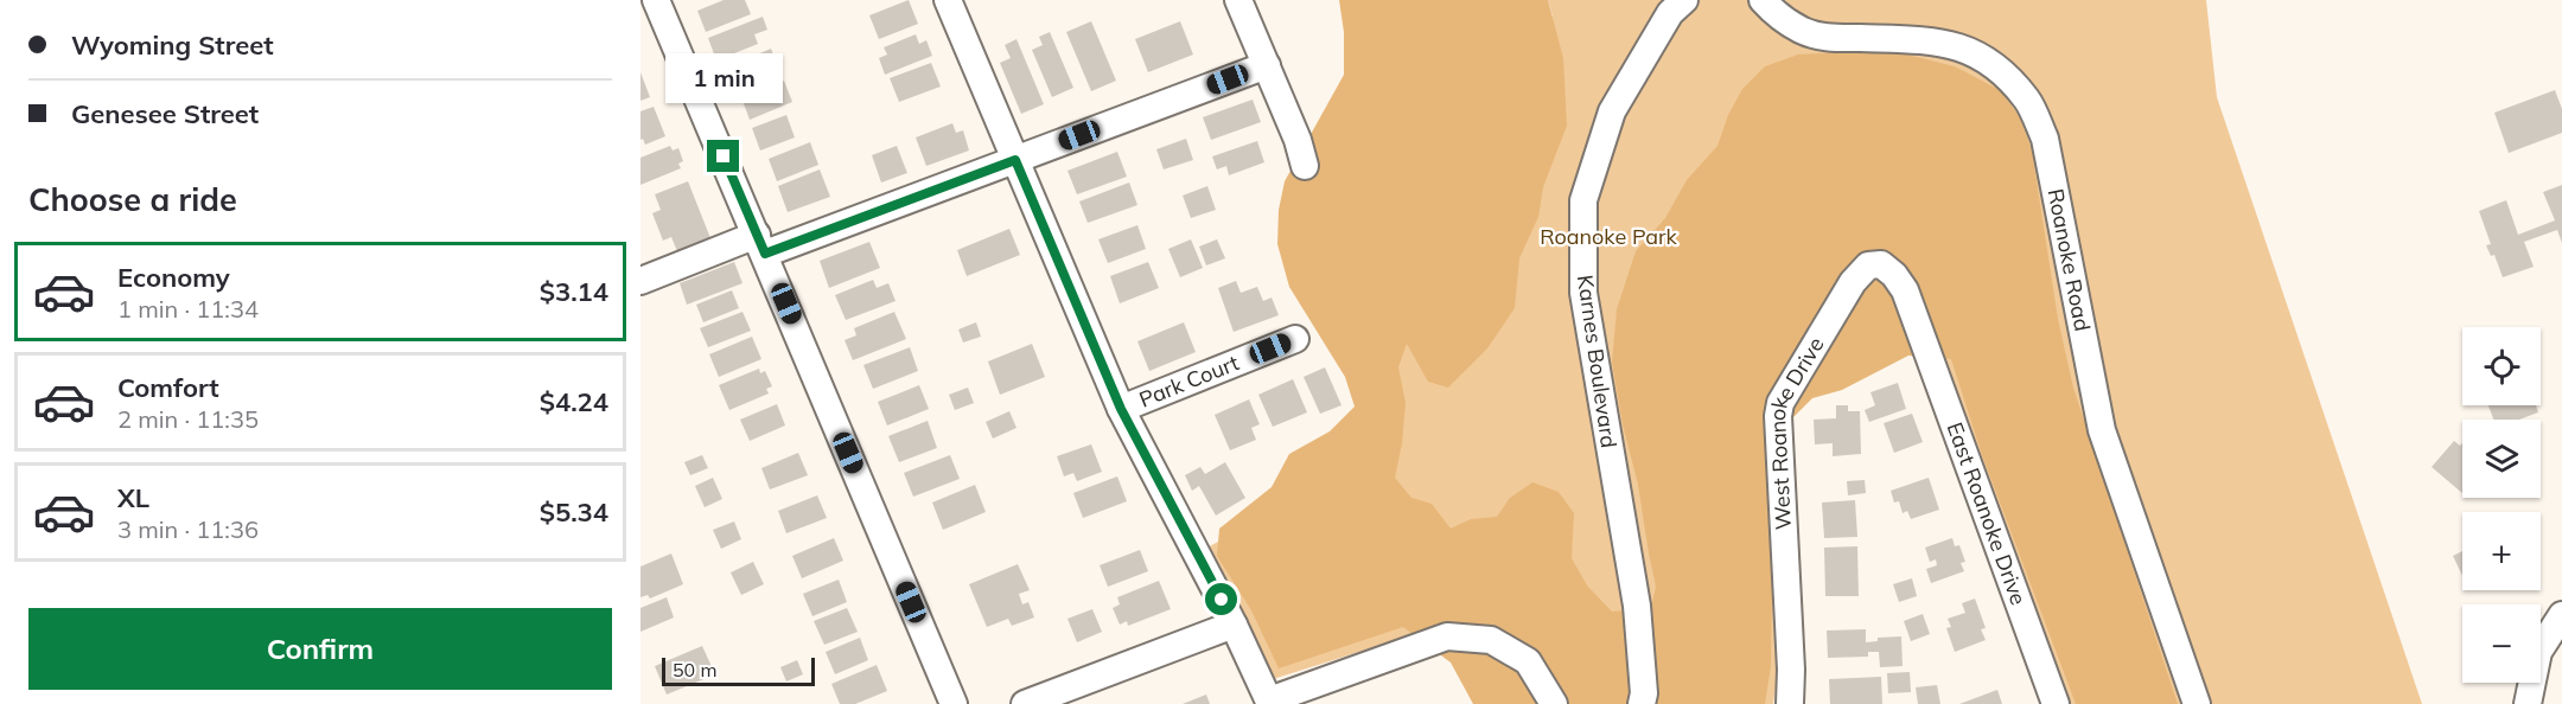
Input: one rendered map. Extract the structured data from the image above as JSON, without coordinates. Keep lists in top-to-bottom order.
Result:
{
  "streets": {
    "street": [
      "Roanoke Road",
      "Karnes Boulevard",
      "Park Court",
      "West Roanoke Drive",
      "East Roanoke Drive"
    ]
  },
  "crossings": [
    ["West Roanoke Drive", "East Roanoke Drive"]
  ],
  "parks": ["Roanoke Park"],
  "scale_bar": "50 m",
  "page": {
    "banner": ["Wyoming Street", "Genesee Street"],
    "bubble": "1 min",
    "heading": "Choose a ride",
    "list": [
      {
        "name": "Economy",
        "note": "1 min · 11:34",
        "value": "$3.14"
      },
      {
        "name": "Comfort",
        "note": "2 min · 11:35",
        "value": "$4.24"
      },
      {
        "name": "XL",
        "note": "3 min · 11:36",
        "value": "$5.34"
      }
    ],
    "map_buttons": ["+", "−"],
    "buttons": "Confirm",
    "scale": "50 m"
  }
}
